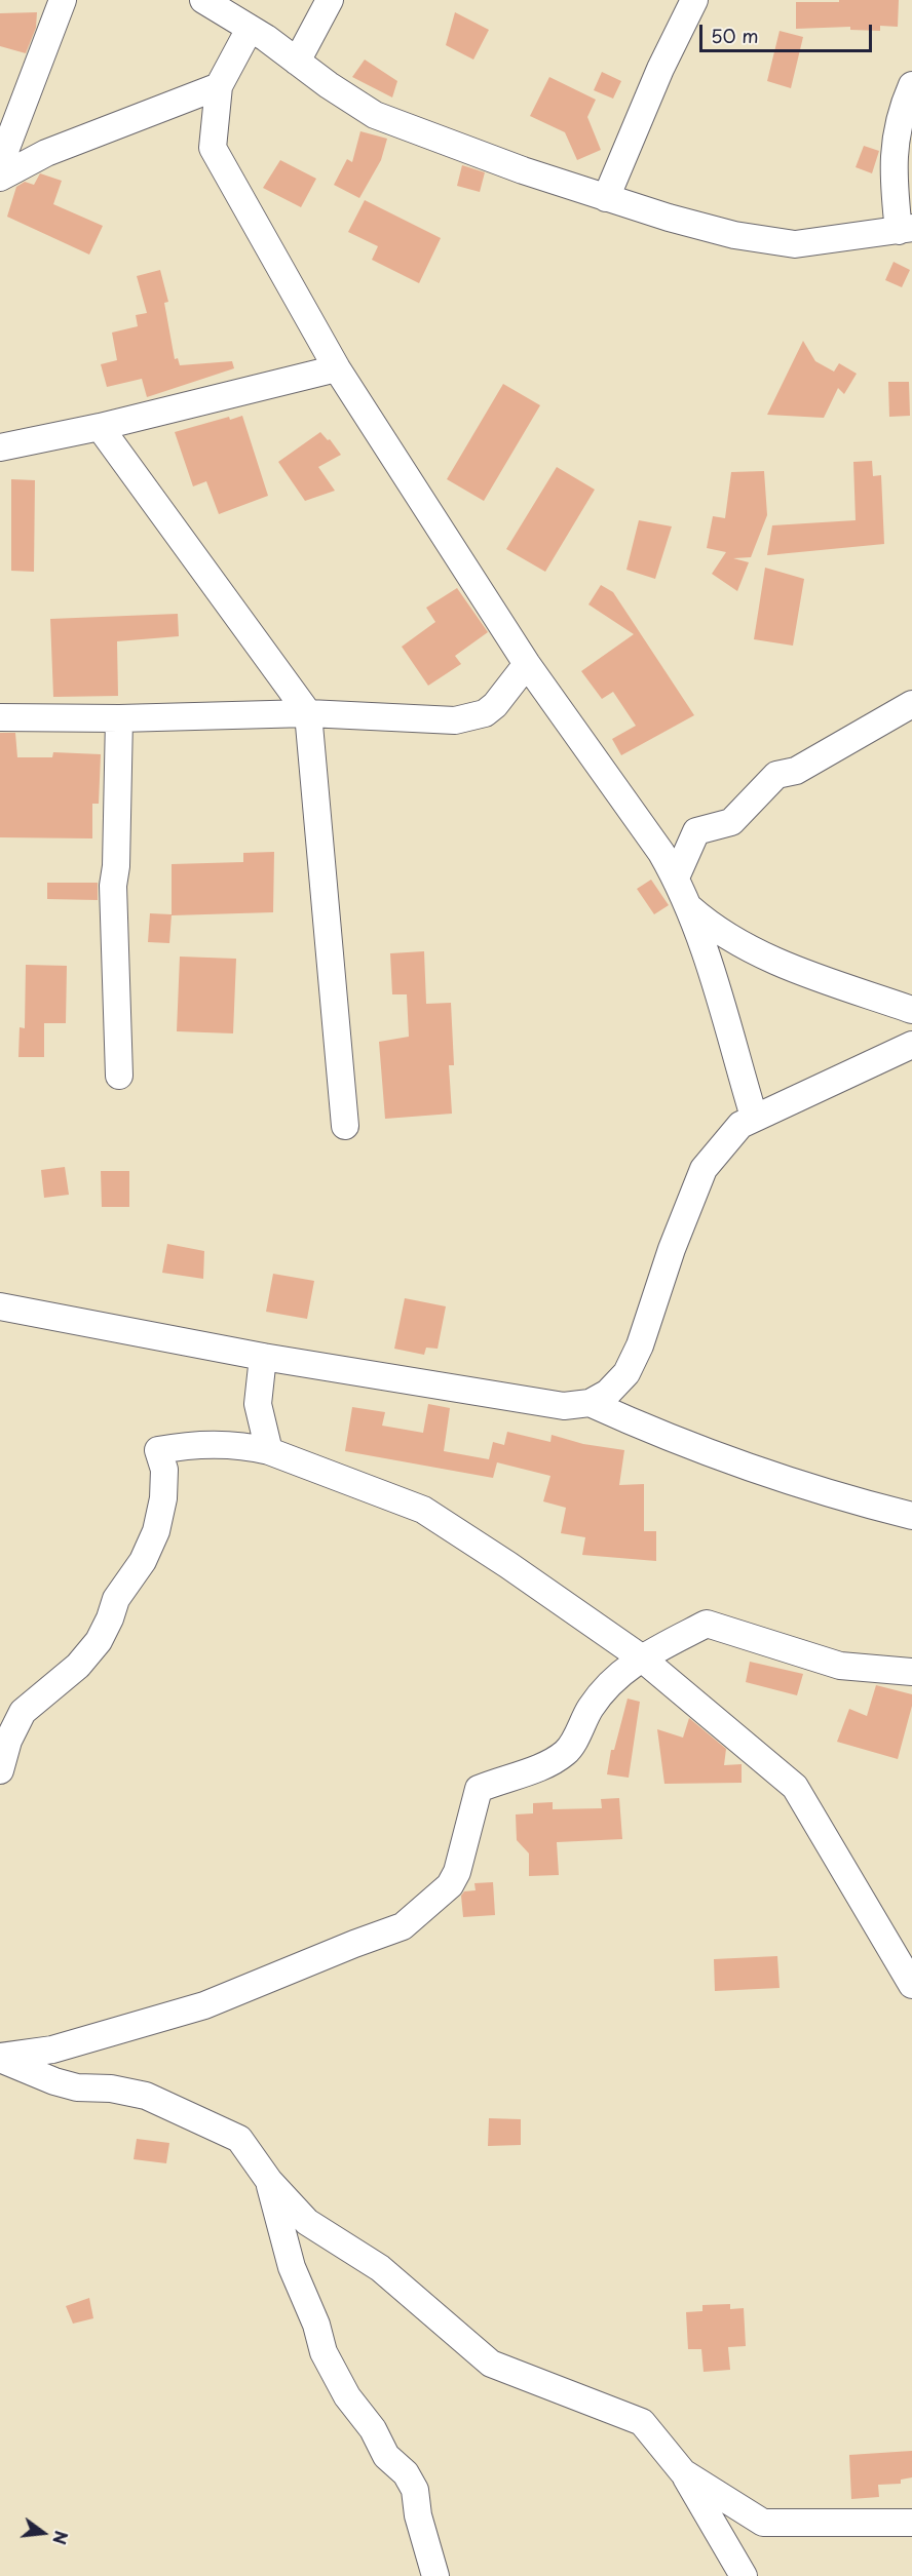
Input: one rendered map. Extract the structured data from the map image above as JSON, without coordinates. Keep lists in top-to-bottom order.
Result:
{
  "scale_bar": "50 m",
  "north": "right"
}
